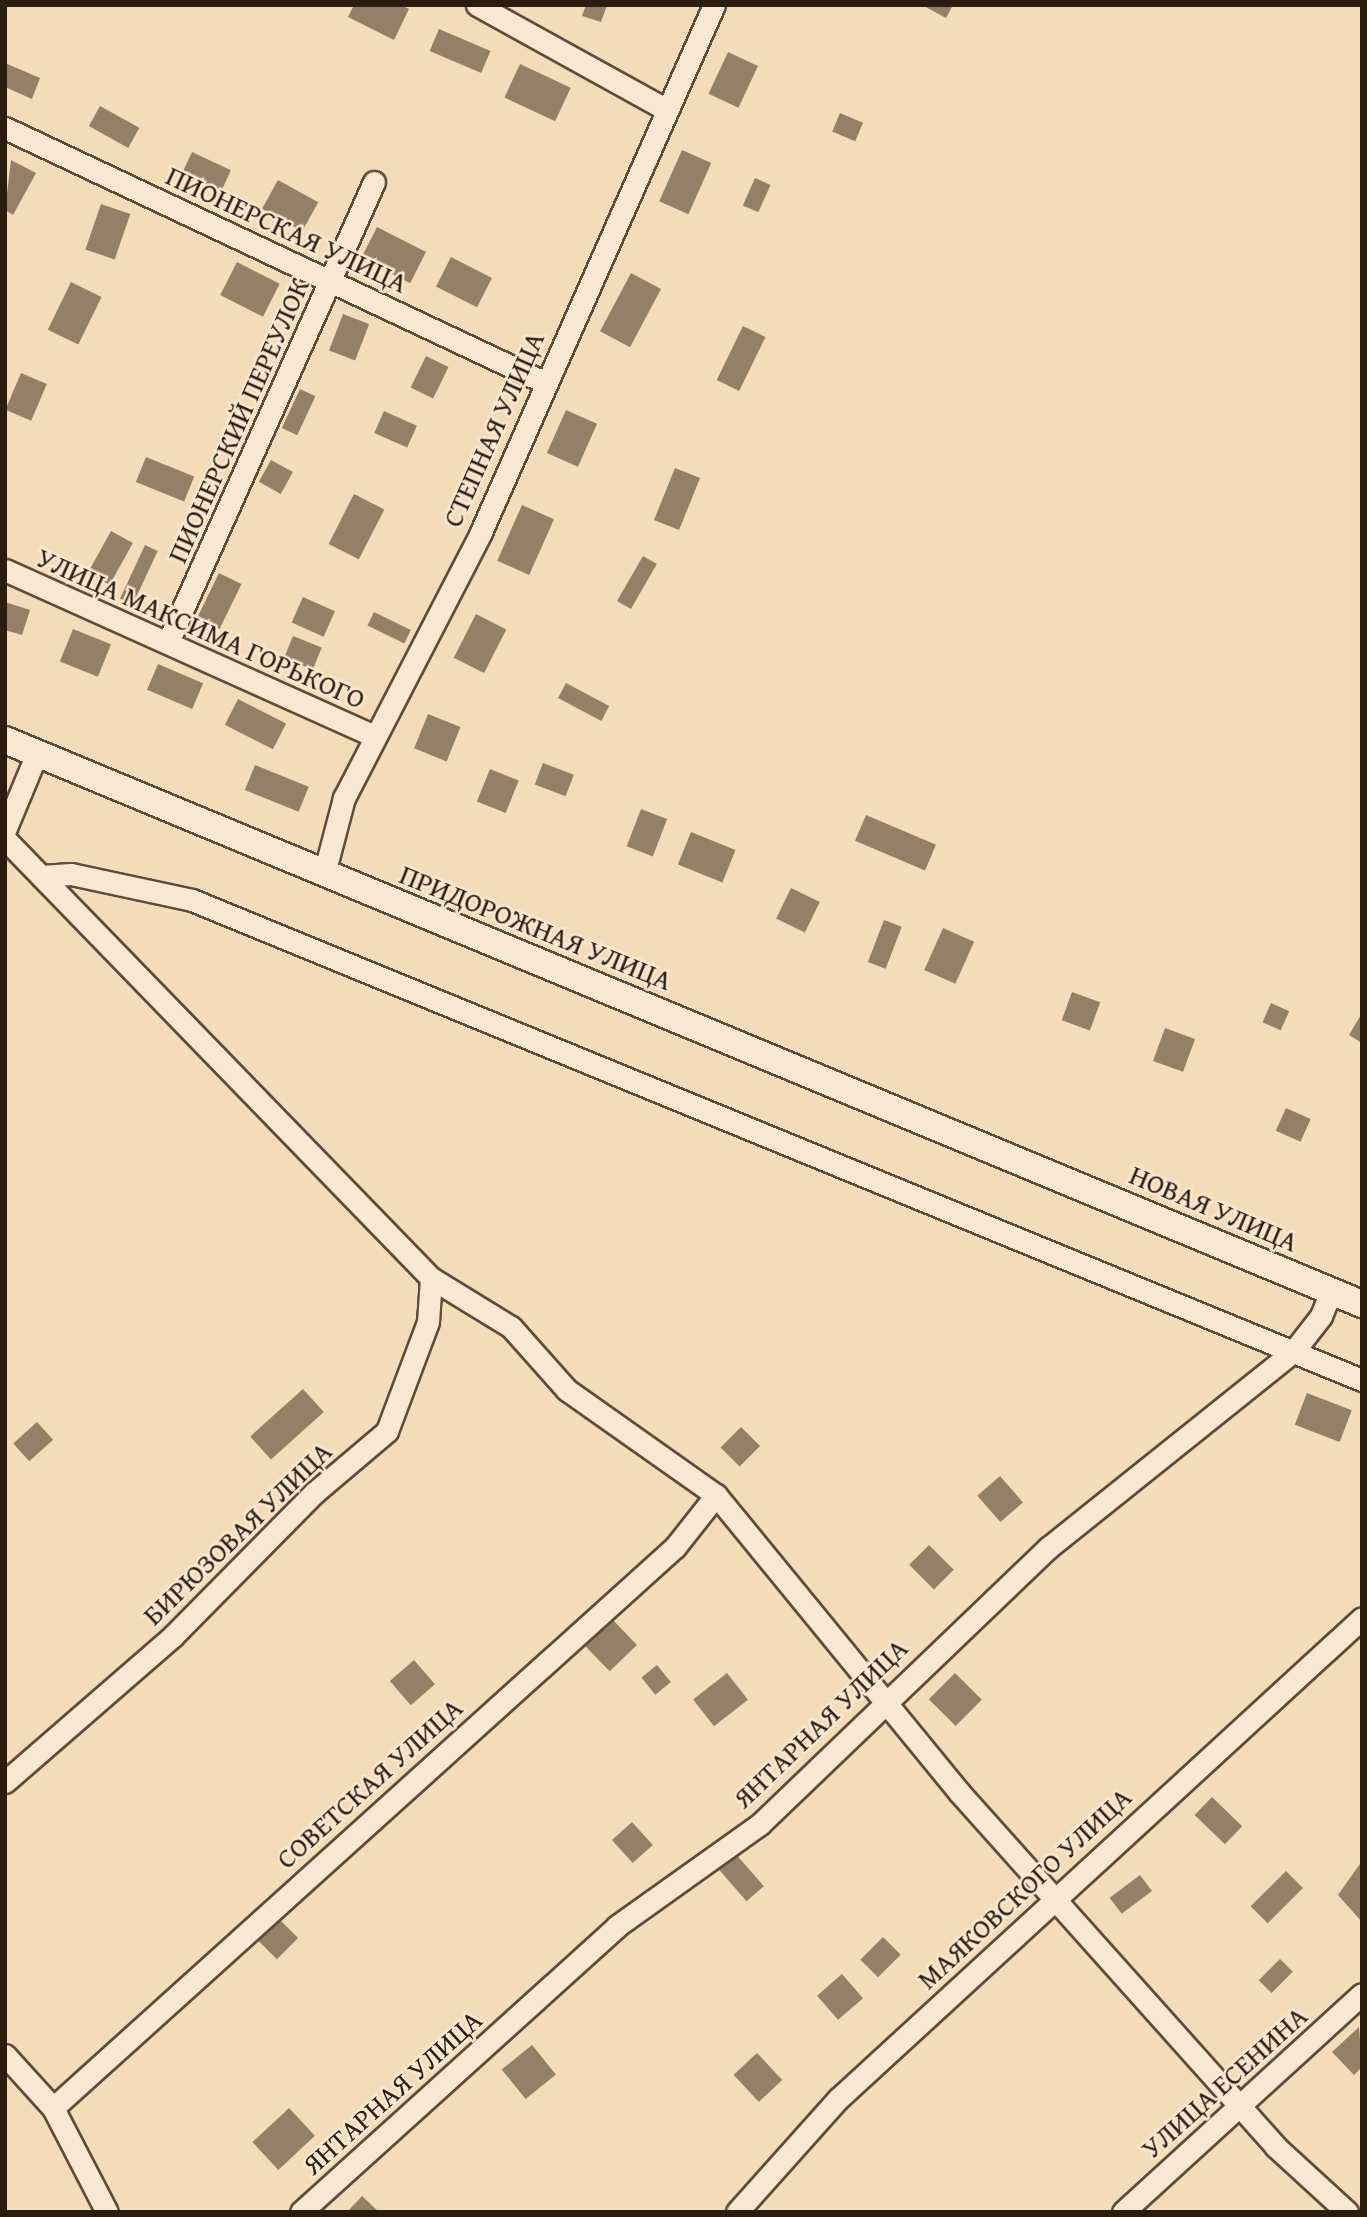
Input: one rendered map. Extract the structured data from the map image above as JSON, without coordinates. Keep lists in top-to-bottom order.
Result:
{
  "streets": {
    "street": [
      "ПИОНЕРСКАЯ УЛИЦА",
      "ПИОНЕРСКИЙ ПЕРЕУЛОК",
      "СТЕПНАЯ УЛИЦА",
      "УЛИЦА МАКСИМА ГОРЬКОГО",
      "ПРИДОРОЖНАЯ УЛИЦА",
      "НОВАЯ УЛИЦА",
      "БИРЮЗОВАЯ УЛИЦА",
      "ЯНТАРНАЯ УЛИЦА",
      "СОВЕТСКАЯ УЛИЦА",
      "МАЯКОВСКОГО УЛИЦА",
      "УЛИЦА ЕСЕНИНА"
    ]
  },
  "crossings": [
    ["ПИОНЕРСКАЯ УЛИЦА", "ПИОНЕРСКИЙ ПЕРЕУЛОК"],
    ["ПИОНЕРСКАЯ УЛИЦА", "СТЕПНАЯ УЛИЦА"],
    ["ПИОНЕРСКИЙ ПЕРЕУЛОК", "УЛИЦА МАКСИМА ГОРЬКОГО"],
    ["СТЕПНАЯ УЛИЦА", "УЛИЦА МАКСИМА ГОРЬКОГО"],
    ["СТЕПНАЯ УЛИЦА", "ПРИДОРОЖНАЯ УЛИЦА"],
    ["ПРИДОРОЖНАЯ УЛИЦА", "НОВАЯ УЛИЦА"],
    ["НОВАЯ УЛИЦА", "ЯНТАРНАЯ УЛИЦА"]
  ]
}
